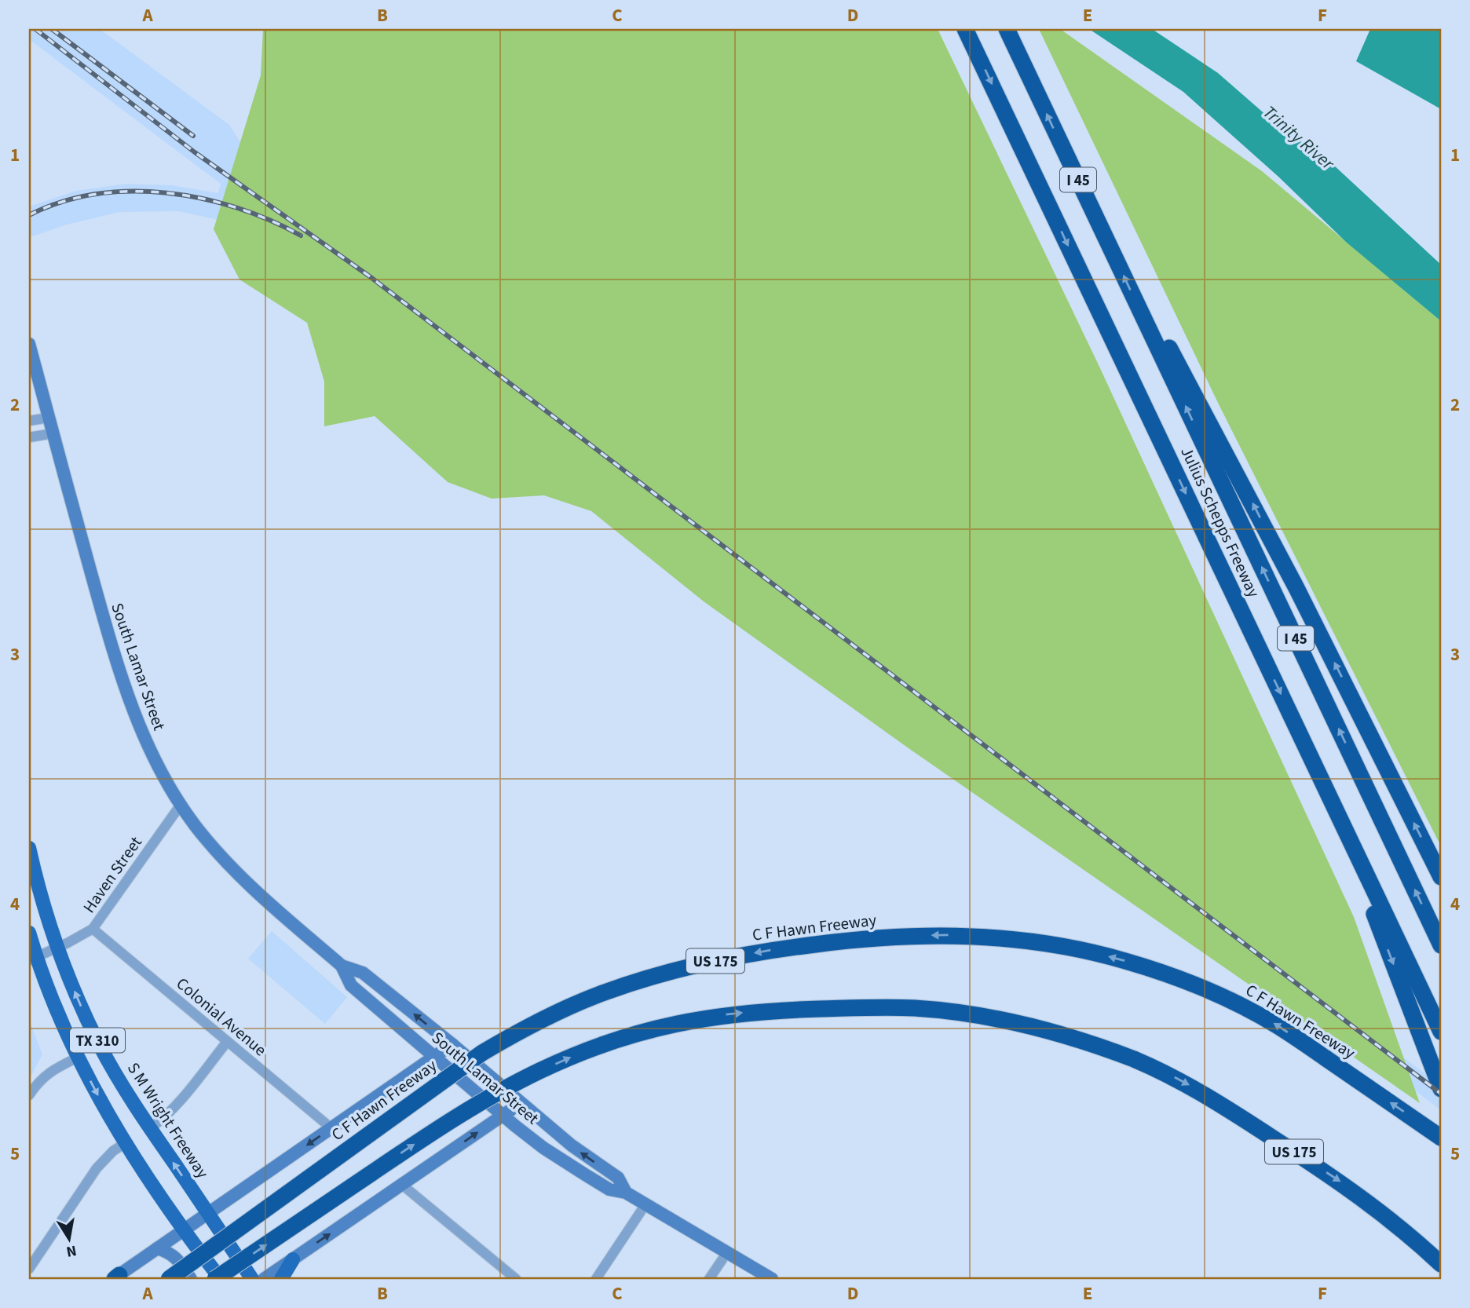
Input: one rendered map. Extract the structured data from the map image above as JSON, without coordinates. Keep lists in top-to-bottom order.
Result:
{
  "streets": {
    "highway": [
      "I 45",
      "Julius Schepps Freeway",
      "C F Hawn Freeway",
      "US 175"
    ],
    "main road": ["South Lamar Street", "TX 310", "S M Wright Freeway"],
    "street": ["Haven Street", "Colonial Avenue"]
  },
  "crossings": [
    ["South Lamar Street", "Haven Street"],
    ["South Lamar Street", "C F Hawn Freeway"],
    ["Haven Street", "Colonial Avenue"],
    ["Haven Street", "TX 310"],
    ["Haven Street", "S M Wright Freeway"],
    ["C F Hawn Freeway", "Colonial Avenue"],
    ["C F Hawn Freeway", "TX 310"],
    ["C F Hawn Freeway", "S M Wright Freeway"]
  ],
  "water": ["Trinity River"],
  "north": "bottom",
  "grid": {
    "columns": [
      "A",
      "B",
      "C",
      "D",
      "E",
      "F"
    ],
    "rows": [
      "1",
      "2",
      "3",
      "4",
      "5"
    ]
  }
}
